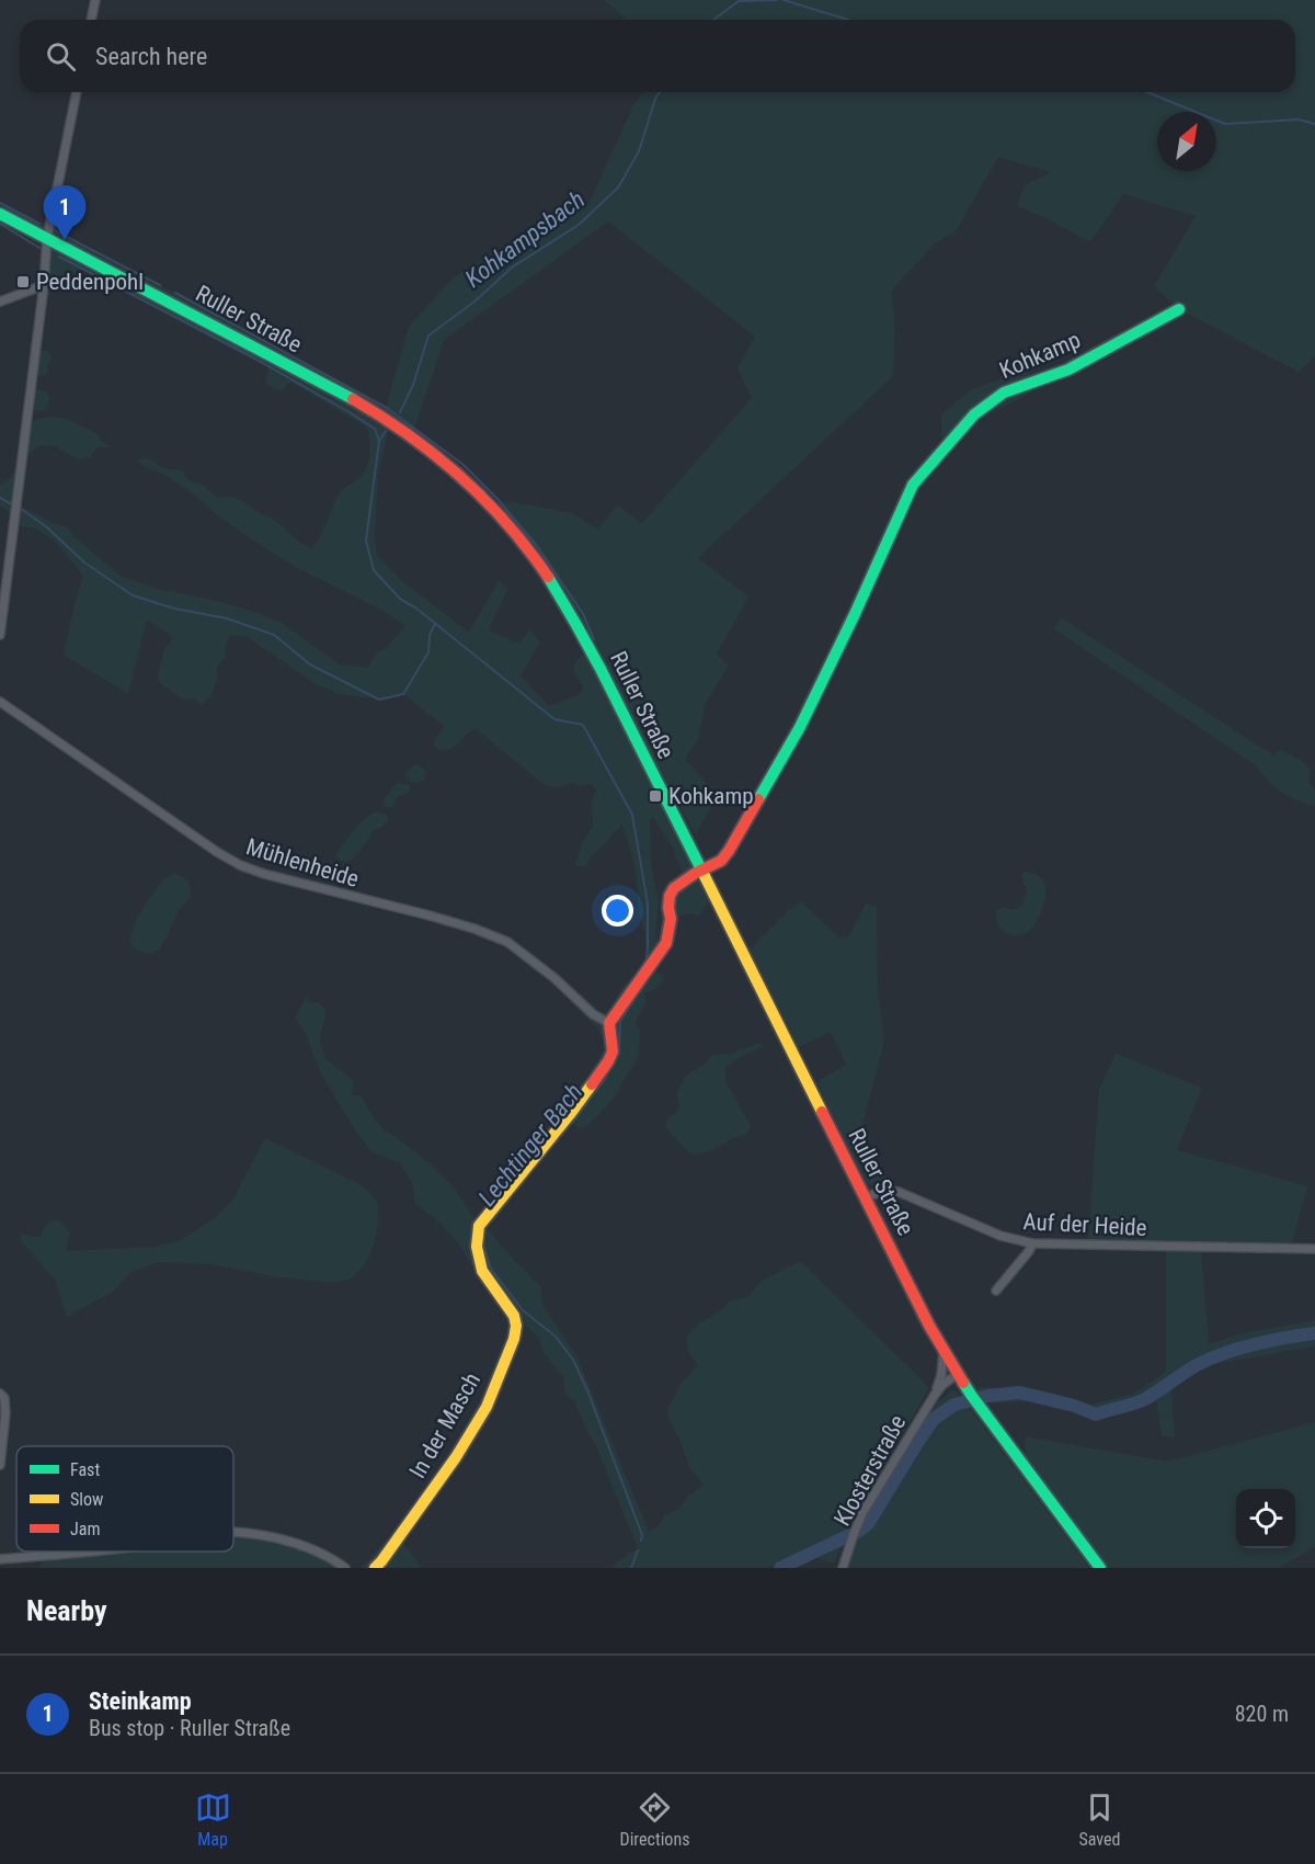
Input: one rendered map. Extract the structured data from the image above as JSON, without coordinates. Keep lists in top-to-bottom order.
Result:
{
  "streets": {
    "main road": ["Ruller Straße", "Kohkamp", "In der Masch"],
    "street": ["Mühlenheide", "Auf der Heide", "Klosterstraße"]
  },
  "crossings": [
    ["Ruller Straße", "Kohkamp"],
    ["Ruller Straße", "Auf der Heide"],
    ["Ruller Straße", "Klosterstraße"],
    ["Mühlenheide", "In der Masch"]
  ],
  "water": ["Kohkampsbach", "Lechtinger Bach"],
  "places": {
    "transit": ["Peddenpohl", "Kohkamp"]
  },
  "legend": ["Fast", "Slow", "Jam"],
  "north": "top right",
  "page": {
    "search": "Search here",
    "pins": "1",
    "heading": "Nearby",
    "list": [
      {
        "mark": "1",
        "name": "Steinkamp",
        "note": "Bus stop · Ruller Straße",
        "value": "820 m"
      }
    ],
    "nav": ["Map", "Directions", "Saved"]
  }
}
